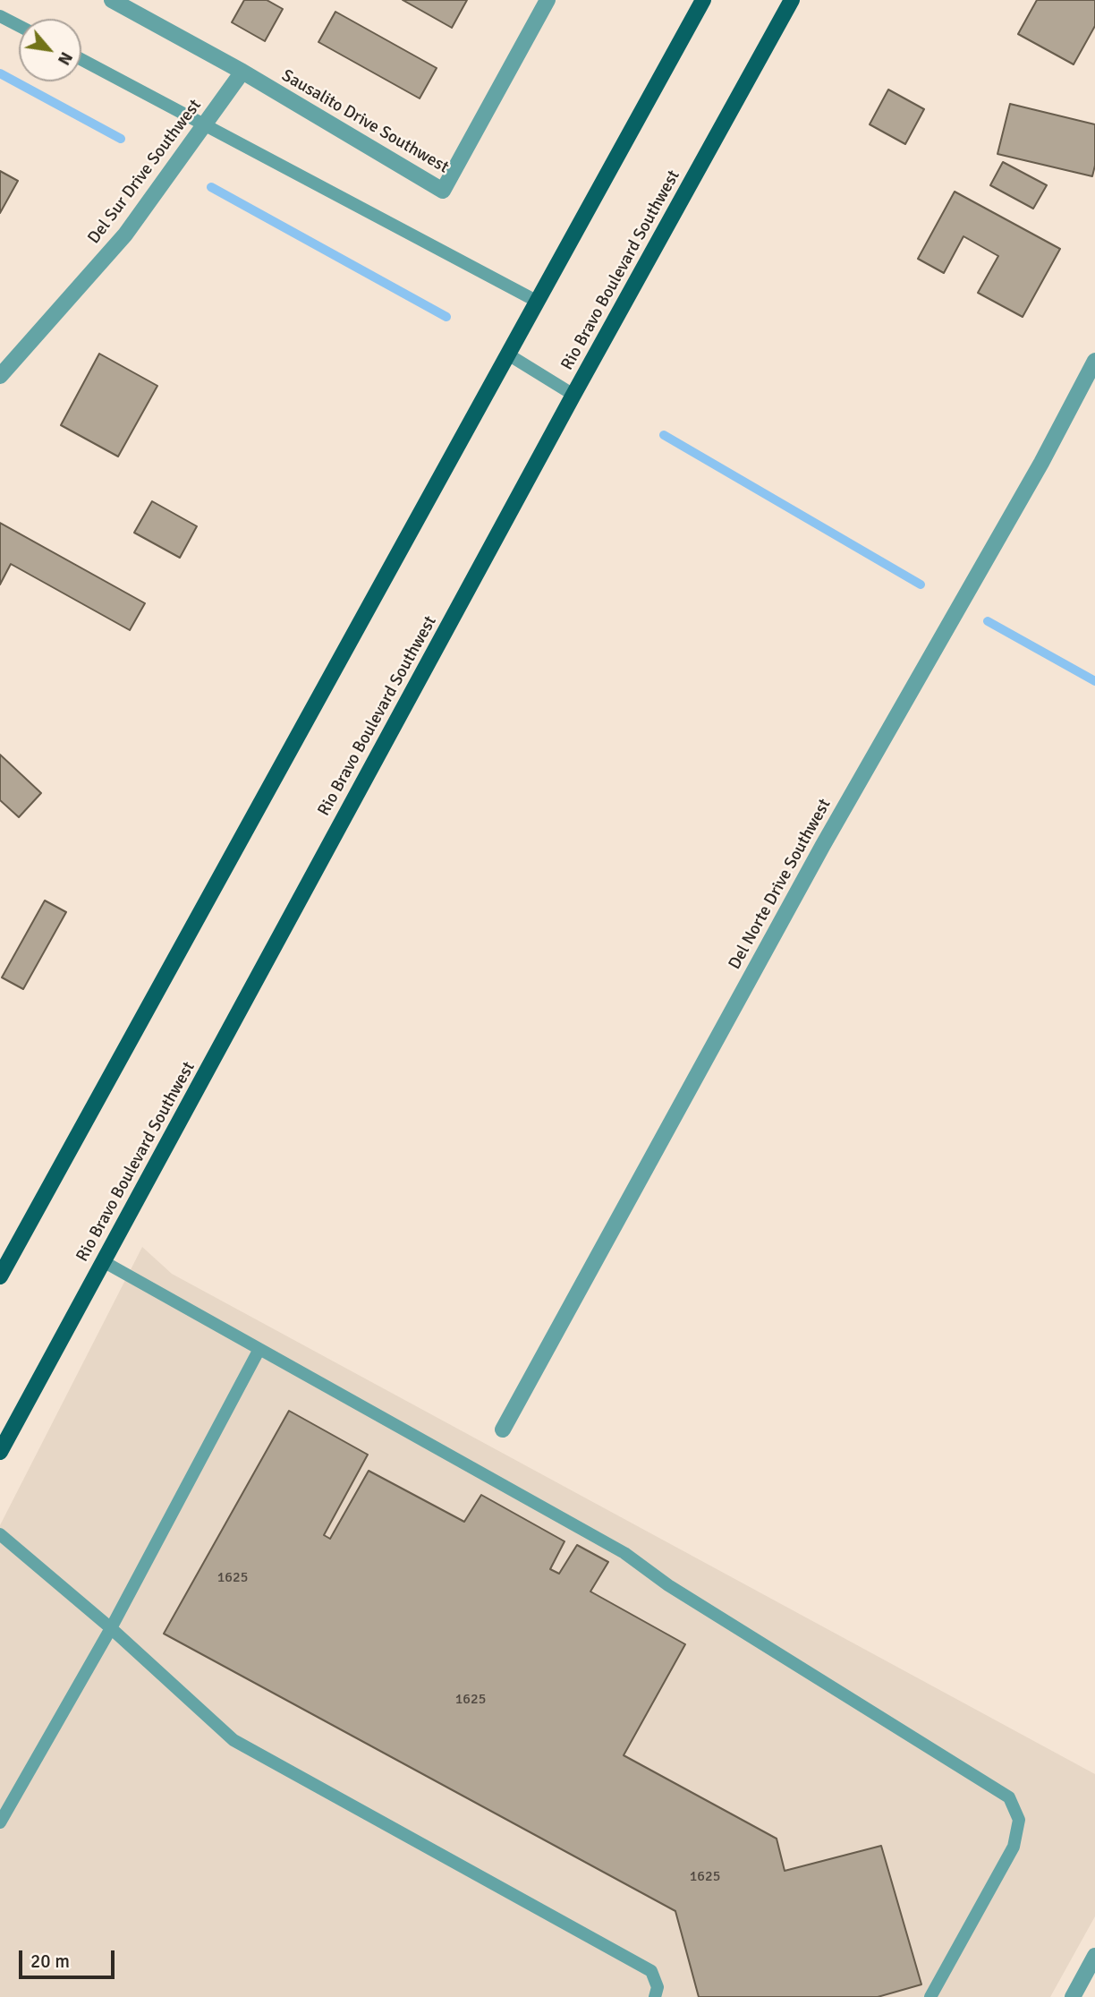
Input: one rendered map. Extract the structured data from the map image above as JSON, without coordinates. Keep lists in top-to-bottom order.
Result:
{
  "streets": {
    "main road": ["Rio Bravo Boulevard Southwest"],
    "street": ["Sausalito Drive Southwest", "Del Sur Drive Southwest", "Del Norte Drive Southwest"]
  },
  "crossings": [
    ["Sausalito Drive Southwest", "Del Sur Drive Southwest"]
  ],
  "house_numbers": ["1625", "1625", "1625"],
  "scale_bar": "20 m",
  "north": "bottom right"
}
